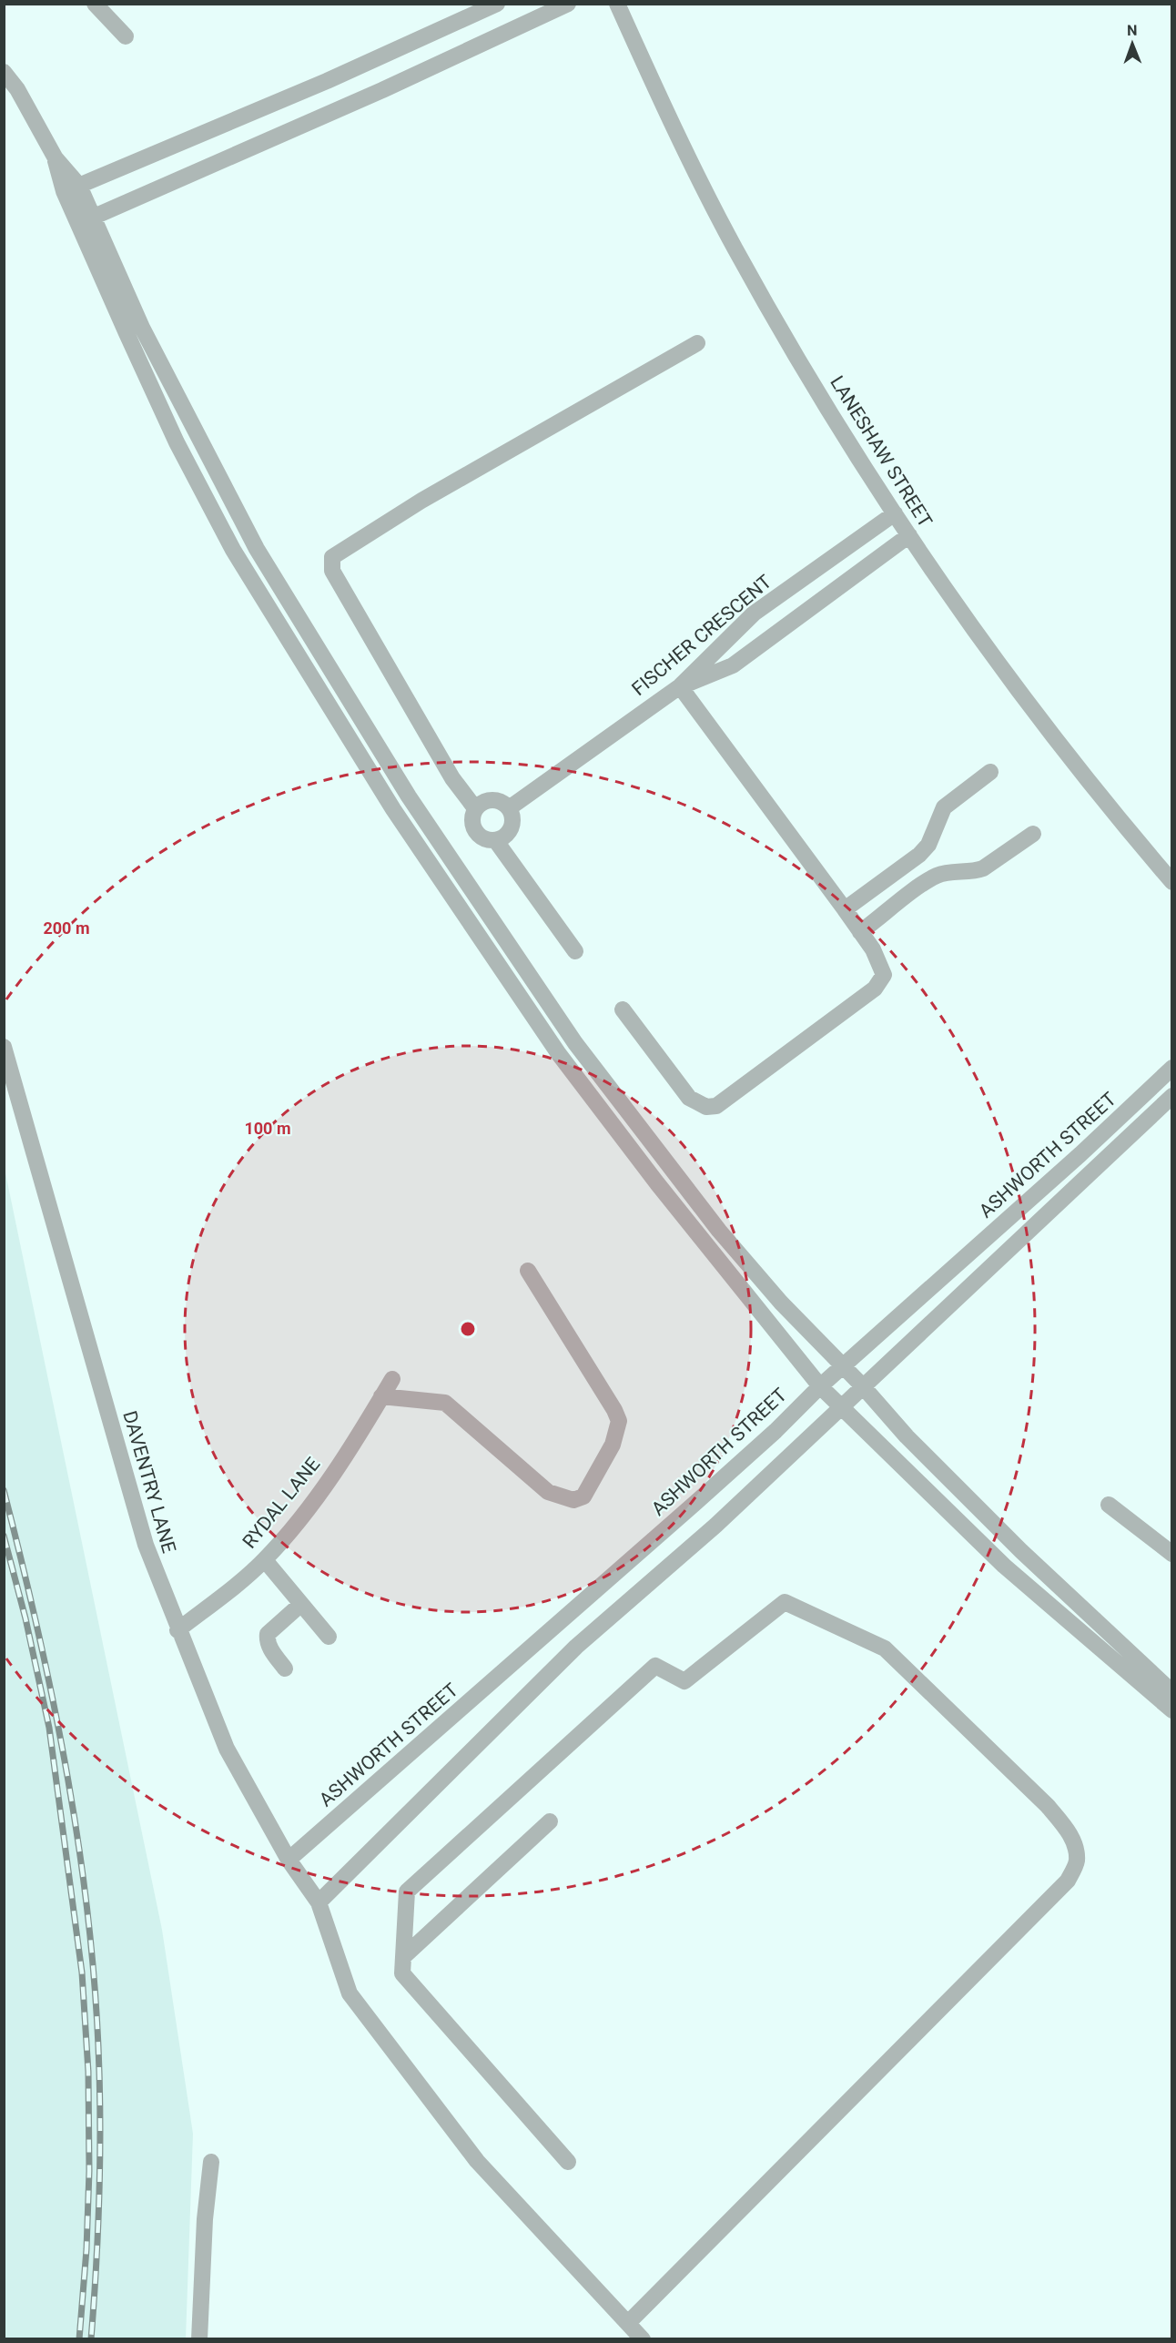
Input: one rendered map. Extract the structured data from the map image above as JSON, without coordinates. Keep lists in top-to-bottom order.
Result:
{
  "streets": {
    "street": [
      "LANESHAW STREET",
      "FISCHER CRESCENT",
      "ASHWORTH STREET",
      "DAVENTRY LANE",
      "RYDAL LANE"
    ]
  },
  "crossings": [
    ["LANESHAW STREET", "FISCHER CRESCENT"],
    ["ASHWORTH STREET", "DAVENTRY LANE"],
    ["DAVENTRY LANE", "RYDAL LANE"]
  ],
  "north": "top",
  "rings": ["200 m", "100 m"]
}
